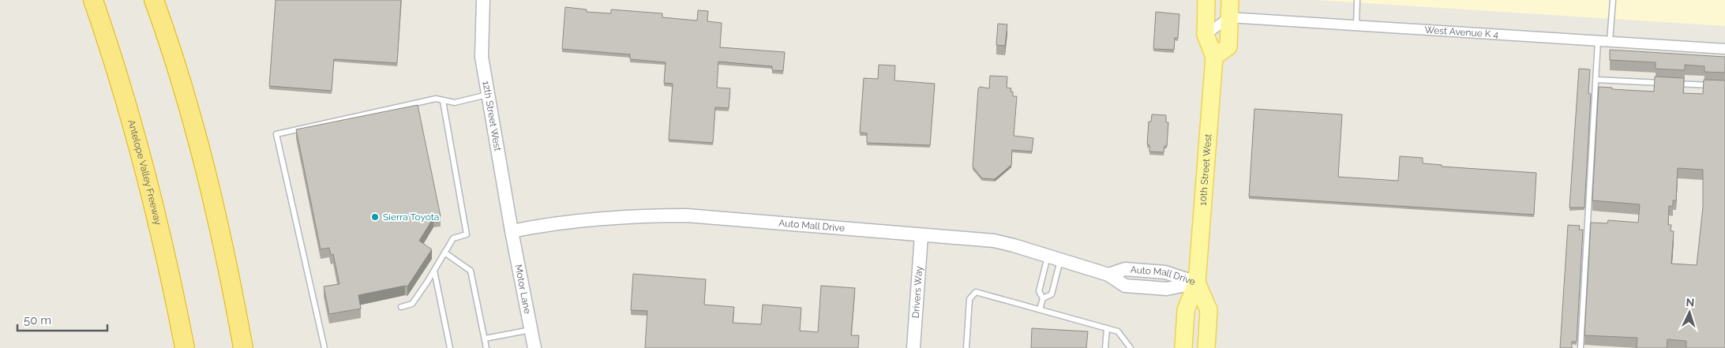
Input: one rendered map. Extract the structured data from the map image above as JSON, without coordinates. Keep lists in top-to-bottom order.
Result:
{
  "streets": {
    "highway": ["Antelope Valley Freeway"],
    "main road": ["10th Street West"],
    "street": [
      "West Avenue K 4",
      "12th Street West",
      "Auto Mall Drive",
      "Motor Lane",
      "Drivers Way"
    ]
  },
  "crossings": [
    ["12th Street West", "Auto Mall Drive"],
    ["12th Street West", "Motor Lane"],
    ["10th Street West", "Auto Mall Drive"],
    ["Auto Mall Drive", "Motor Lane"],
    ["Auto Mall Drive", "Drivers Way"]
  ],
  "places": ["Sierra Toyota"],
  "scale_bar": "50 m",
  "north": "top"
}
